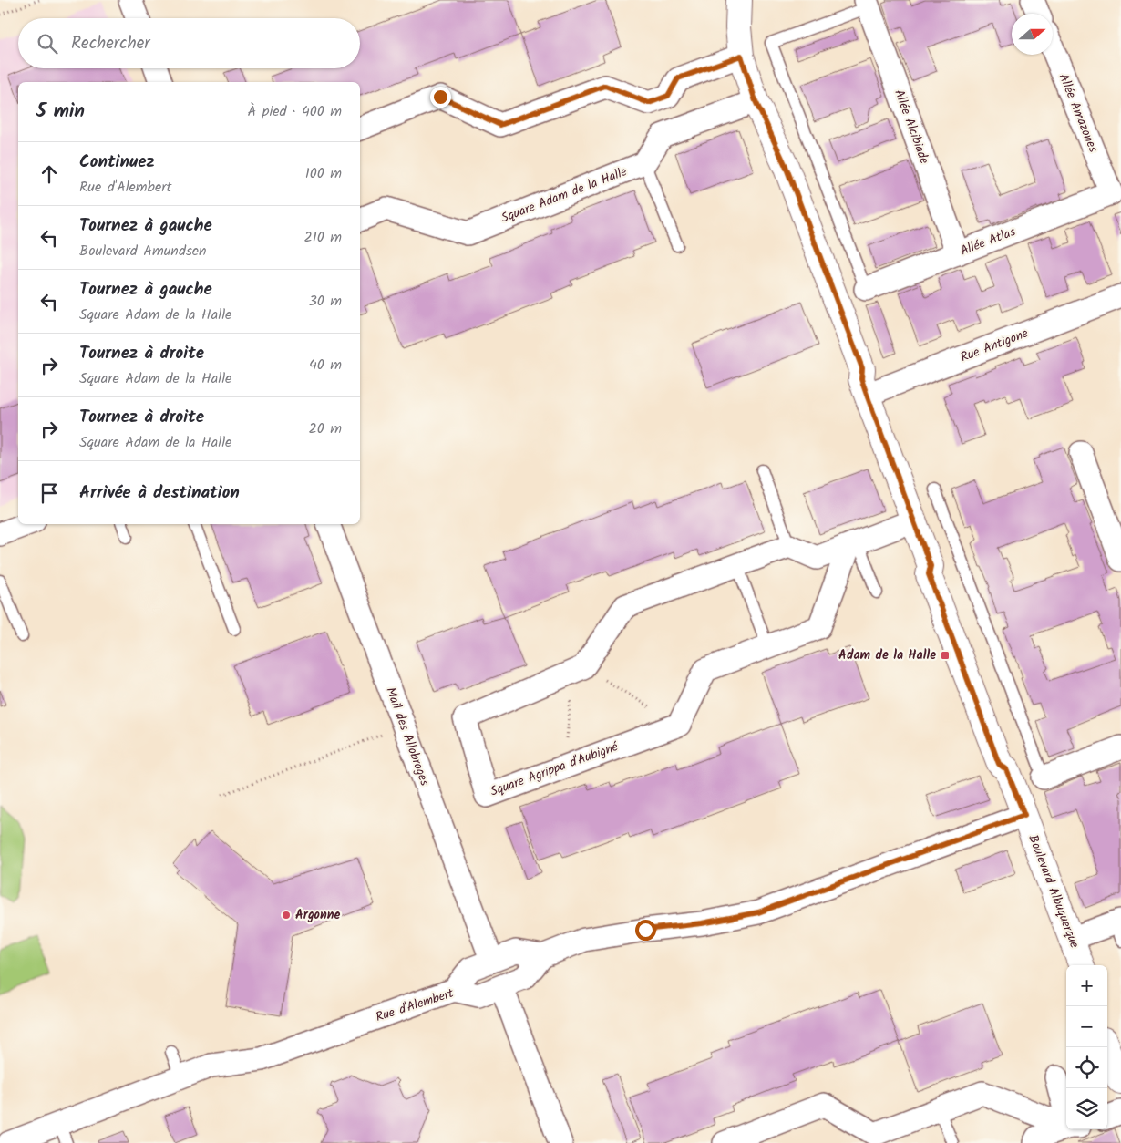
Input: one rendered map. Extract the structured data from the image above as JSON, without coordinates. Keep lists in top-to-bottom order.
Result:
{
  "streets": {
    "street": [
      "Allée Amazones",
      "Allée Alcibiade",
      "Square Adam de la Halle",
      "Allée Atlas",
      "Rue Antigone",
      "Mail des Allobroges",
      "Square Agrippa d'Aubigné",
      "Boulevard Albuquerque",
      "Rue d'Alembert"
    ]
  },
  "crossings": [
    ["Allée Amazones", "Allée Atlas"],
    ["Allée Alcibiade", "Allée Atlas"],
    ["Rue Antigone", "Boulevard Albuquerque"],
    ["Boulevard Albuquerque", "Rue d'Alembert"]
  ],
  "places": {
    "transit": ["Adam de la Halle"],
    "other": ["Argonne"]
  },
  "north": "right",
  "page": {
    "search": "Rechercher",
    "heading": ["5 min", "À pied · 400 m"],
    "list": [
      ["Continuez", "Rue d'Alembert", "100 m"],
      ["Tournez à gauche", "Boulevard Amundsen", "210 m"],
      ["Tournez à gauche", "Square Adam de la Halle", "30 m"],
      ["Tournez à droite", "Square Adam de la Halle", "40 m"],
      ["Tournez à droite", "Square Adam de la Halle", "20 m"],
      "Arrivée à destination"
    ],
    "map_buttons": ["+", "−"]
  }
}
